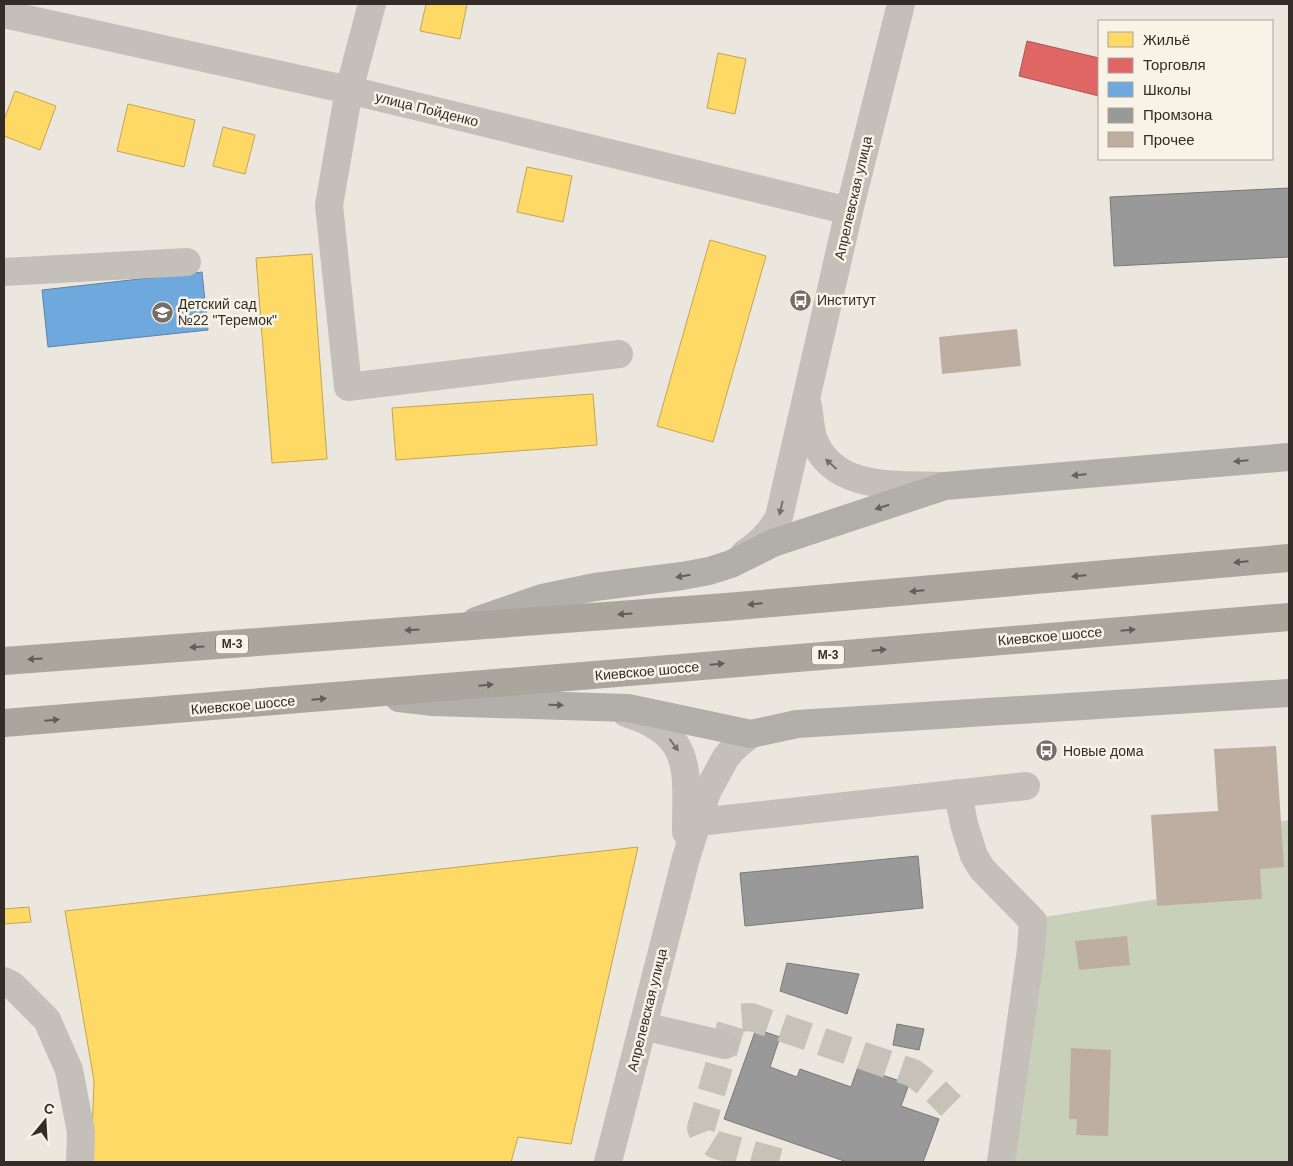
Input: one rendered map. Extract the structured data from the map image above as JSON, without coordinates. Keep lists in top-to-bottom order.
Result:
{
  "streets": {
    "highway": ["Киевское шоссе", "М-3"],
    "street": ["улица Пойденко", "Апрелевская улица"]
  },
  "crossings": [
    ["улица Пойденко", "Апрелевская улица"]
  ],
  "places": {
    "bus stop": ["Институт", "Новые дома"],
    "school or university": ["Детский сад №22 \"Теремок\""]
  },
  "legend": [
    "Жильё",
    "Торговля",
    "Школы",
    "Промзона",
    "Прочее"
  ],
  "north": "top"
}
